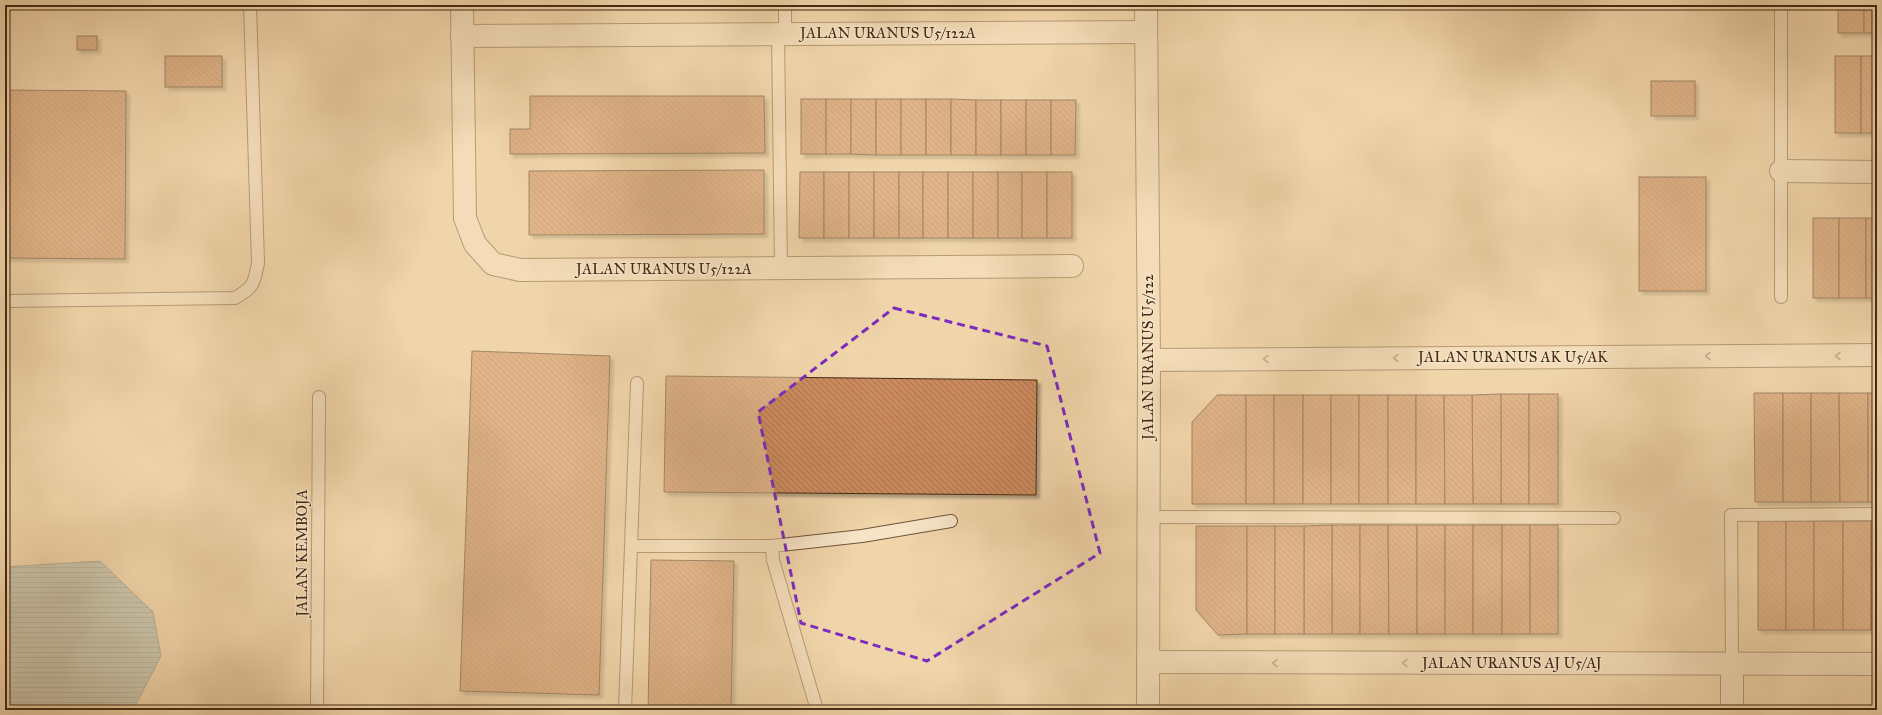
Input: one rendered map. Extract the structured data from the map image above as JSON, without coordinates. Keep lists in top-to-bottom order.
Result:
{
  "streets": {
    "street": [
      "JALAN URANUS U5/122A",
      "JALAN URANUS U5/122",
      "JALAN URANUS AK U5/AK",
      "JALAN URANUS AJ U5/AJ"
    ],
    "lane": ["JALAN KEMBOJA"]
  },
  "crossings": [
    ["JALAN URANUS U5/122A", "JALAN URANUS U5/122"],
    ["JALAN URANUS U5/122", "JALAN URANUS AK U5/AK"],
    ["JALAN URANUS U5/122", "JALAN URANUS AJ U5/AJ"]
  ],
  "one_way": ["JALAN URANUS AK U5/AK", "JALAN URANUS AJ U5/AJ"]
}
